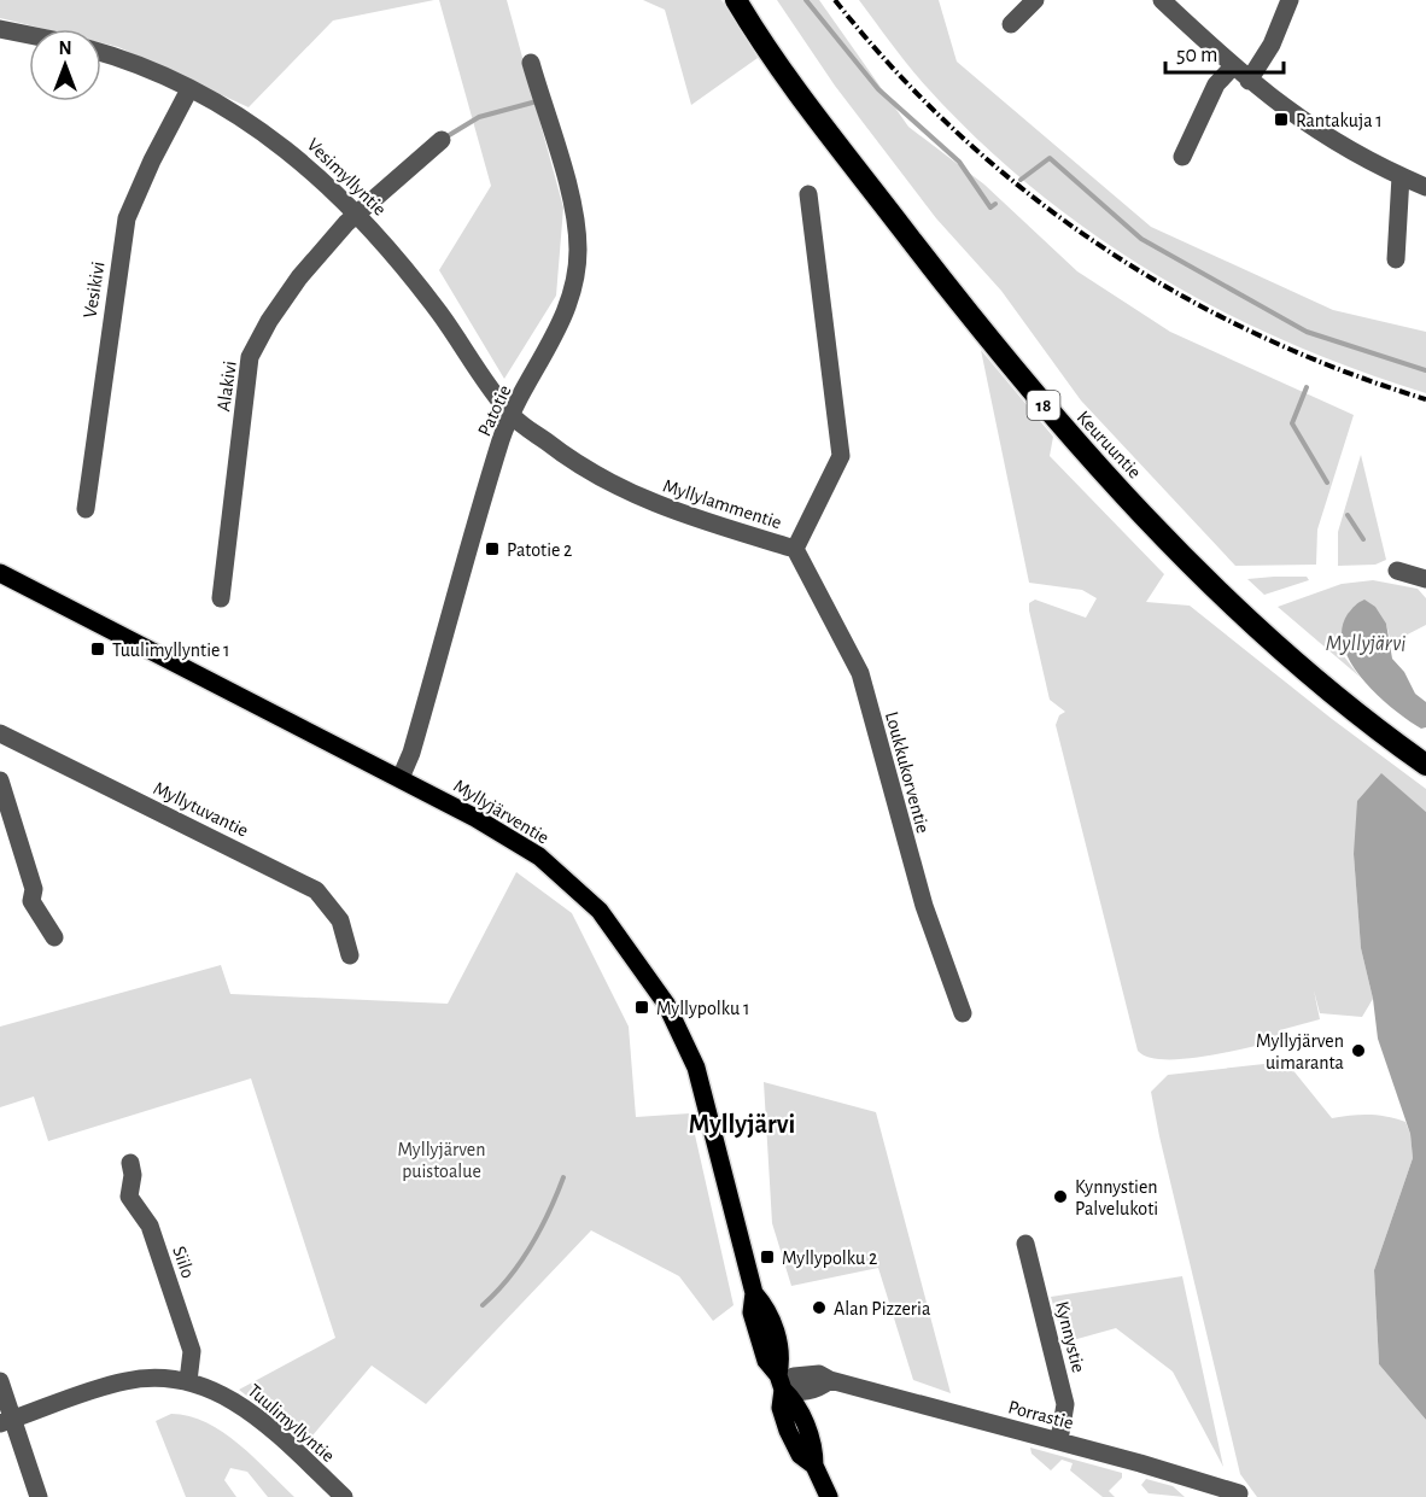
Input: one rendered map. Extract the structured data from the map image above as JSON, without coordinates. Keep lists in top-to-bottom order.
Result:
{
  "streets": {
    "highway": ["18", "Keuruuntie"],
    "main road": ["Myllyjärventie"],
    "street": [
      "Vesimyllyntie",
      "Vesikivi",
      "Alakivi",
      "Patotie",
      "Myllylammentie",
      "Loukkukorventie",
      "Myllytuvantie",
      "Siilo",
      "Kynnystie",
      "Porrastie",
      "Tuulimyllyntie"
    ]
  },
  "crossings": [
    ["Vesimyllyntie", "Vesikivi"],
    ["Vesimyllyntie", "Alakivi"],
    ["Vesimyllyntie", "Patotie"],
    ["Vesimyllyntie", "Myllylammentie"],
    ["Patotie", "Myllylammentie"],
    ["Patotie", "Myllyjärventie"],
    ["Myllylammentie", "Loukkukorventie"],
    ["Myllyjärventie", "Porrastie"],
    ["Siilo", "Tuulimyllyntie"],
    ["Kynnystie", "Porrastie"]
  ],
  "districts": ["Myllyjärvi"],
  "water": ["Myllyjärvi"],
  "parks": ["Myllyjärven puistoalue"],
  "places": {
    "transit": [
      "Rantakuja 1",
      "Patotie 2",
      "Tuulimyllyntie 1",
      "Myllypolku 1",
      "Myllypolku 2"
    ],
    "other": ["Myllyjärven uimaranta", "Kynnystien Palvelukoti", "Alan Pizzeria"]
  },
  "scale_bar": "50 m",
  "north": "top"
}
